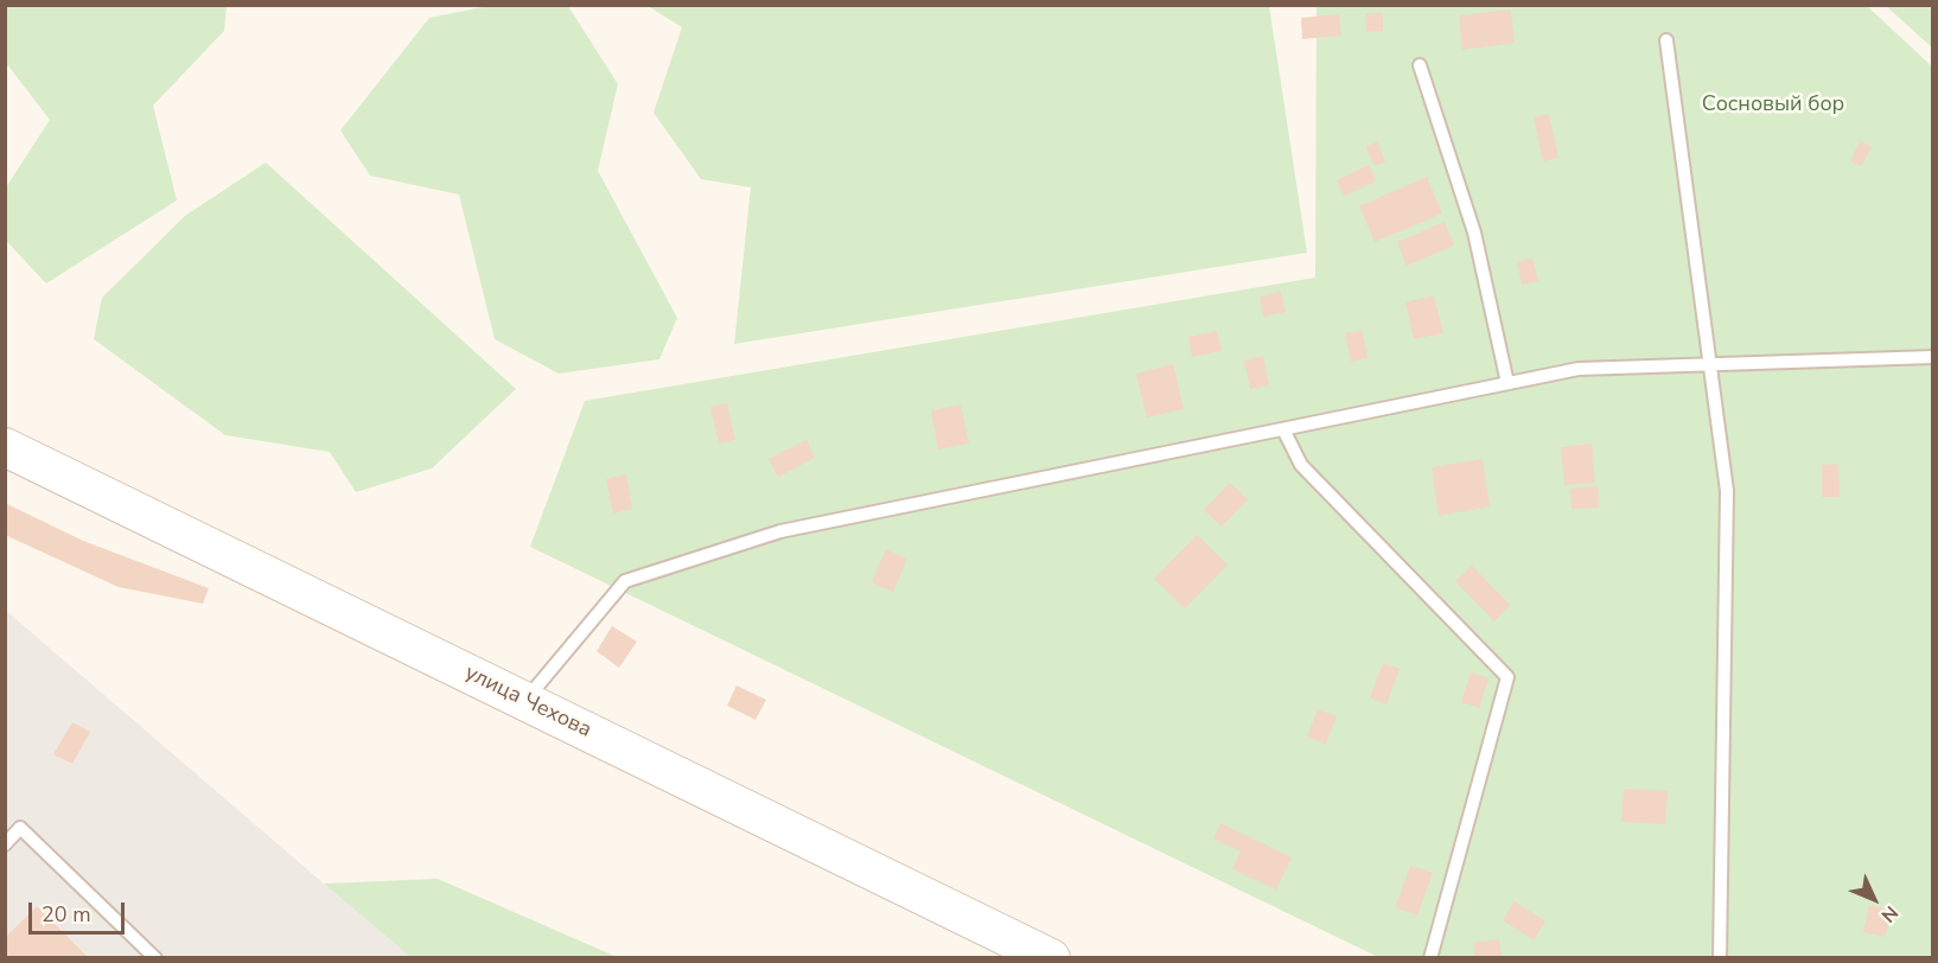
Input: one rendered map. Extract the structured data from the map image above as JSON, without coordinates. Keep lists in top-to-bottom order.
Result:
{
  "streets": {
    "street": ["улица Чехова"]
  },
  "parks": ["Сосновый бор"],
  "scale_bar": "20 m",
  "north": "bottom right"
}
